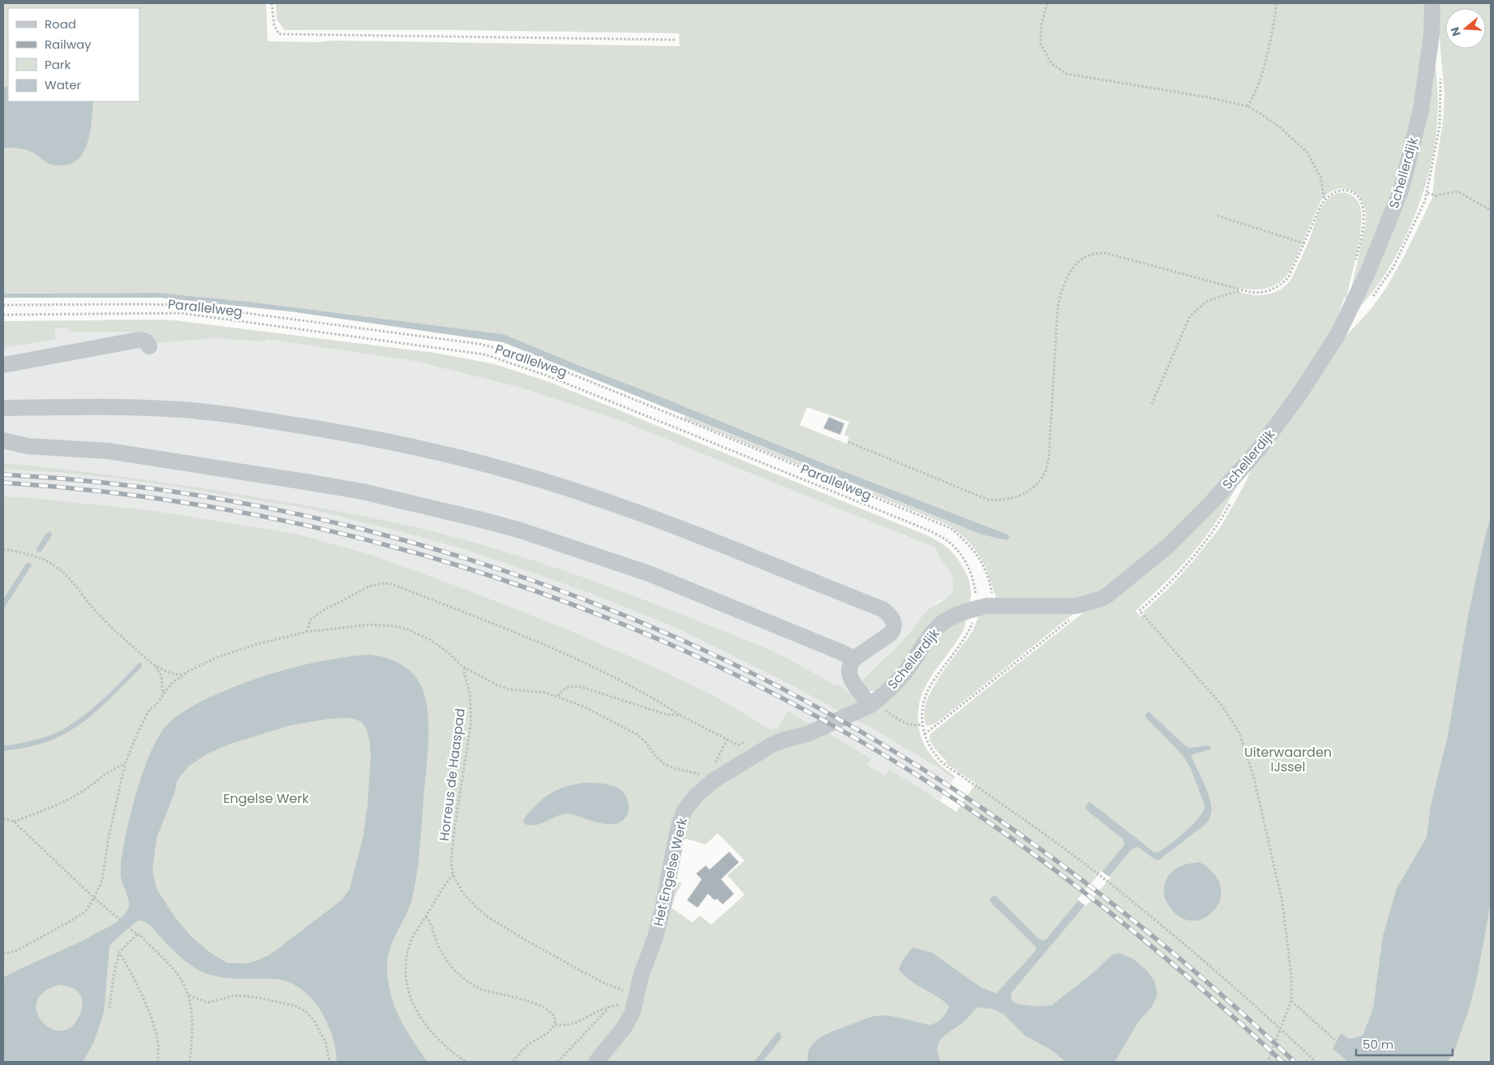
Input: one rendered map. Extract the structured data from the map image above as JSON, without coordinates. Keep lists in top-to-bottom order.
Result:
{
  "streets": {
    "street": ["Schellerdijk", "Het Engelse Werk"],
    "path": ["Parallelweg", "Horreus de Haaspad"]
  },
  "crossings": [
    ["Schellerdijk", "Parallelweg"],
    ["Schellerdijk", "Het Engelse Werk"],
    ["Horreus de Haaspad", "Het Engelse Werk"]
  ],
  "parks": ["Uiterwaarden IJssel", "Engelse Werk"],
  "legend": [
    "Road",
    "Railway",
    "Park",
    "Water"
  ],
  "scale_bar": "50 m",
  "north": "left"
}
